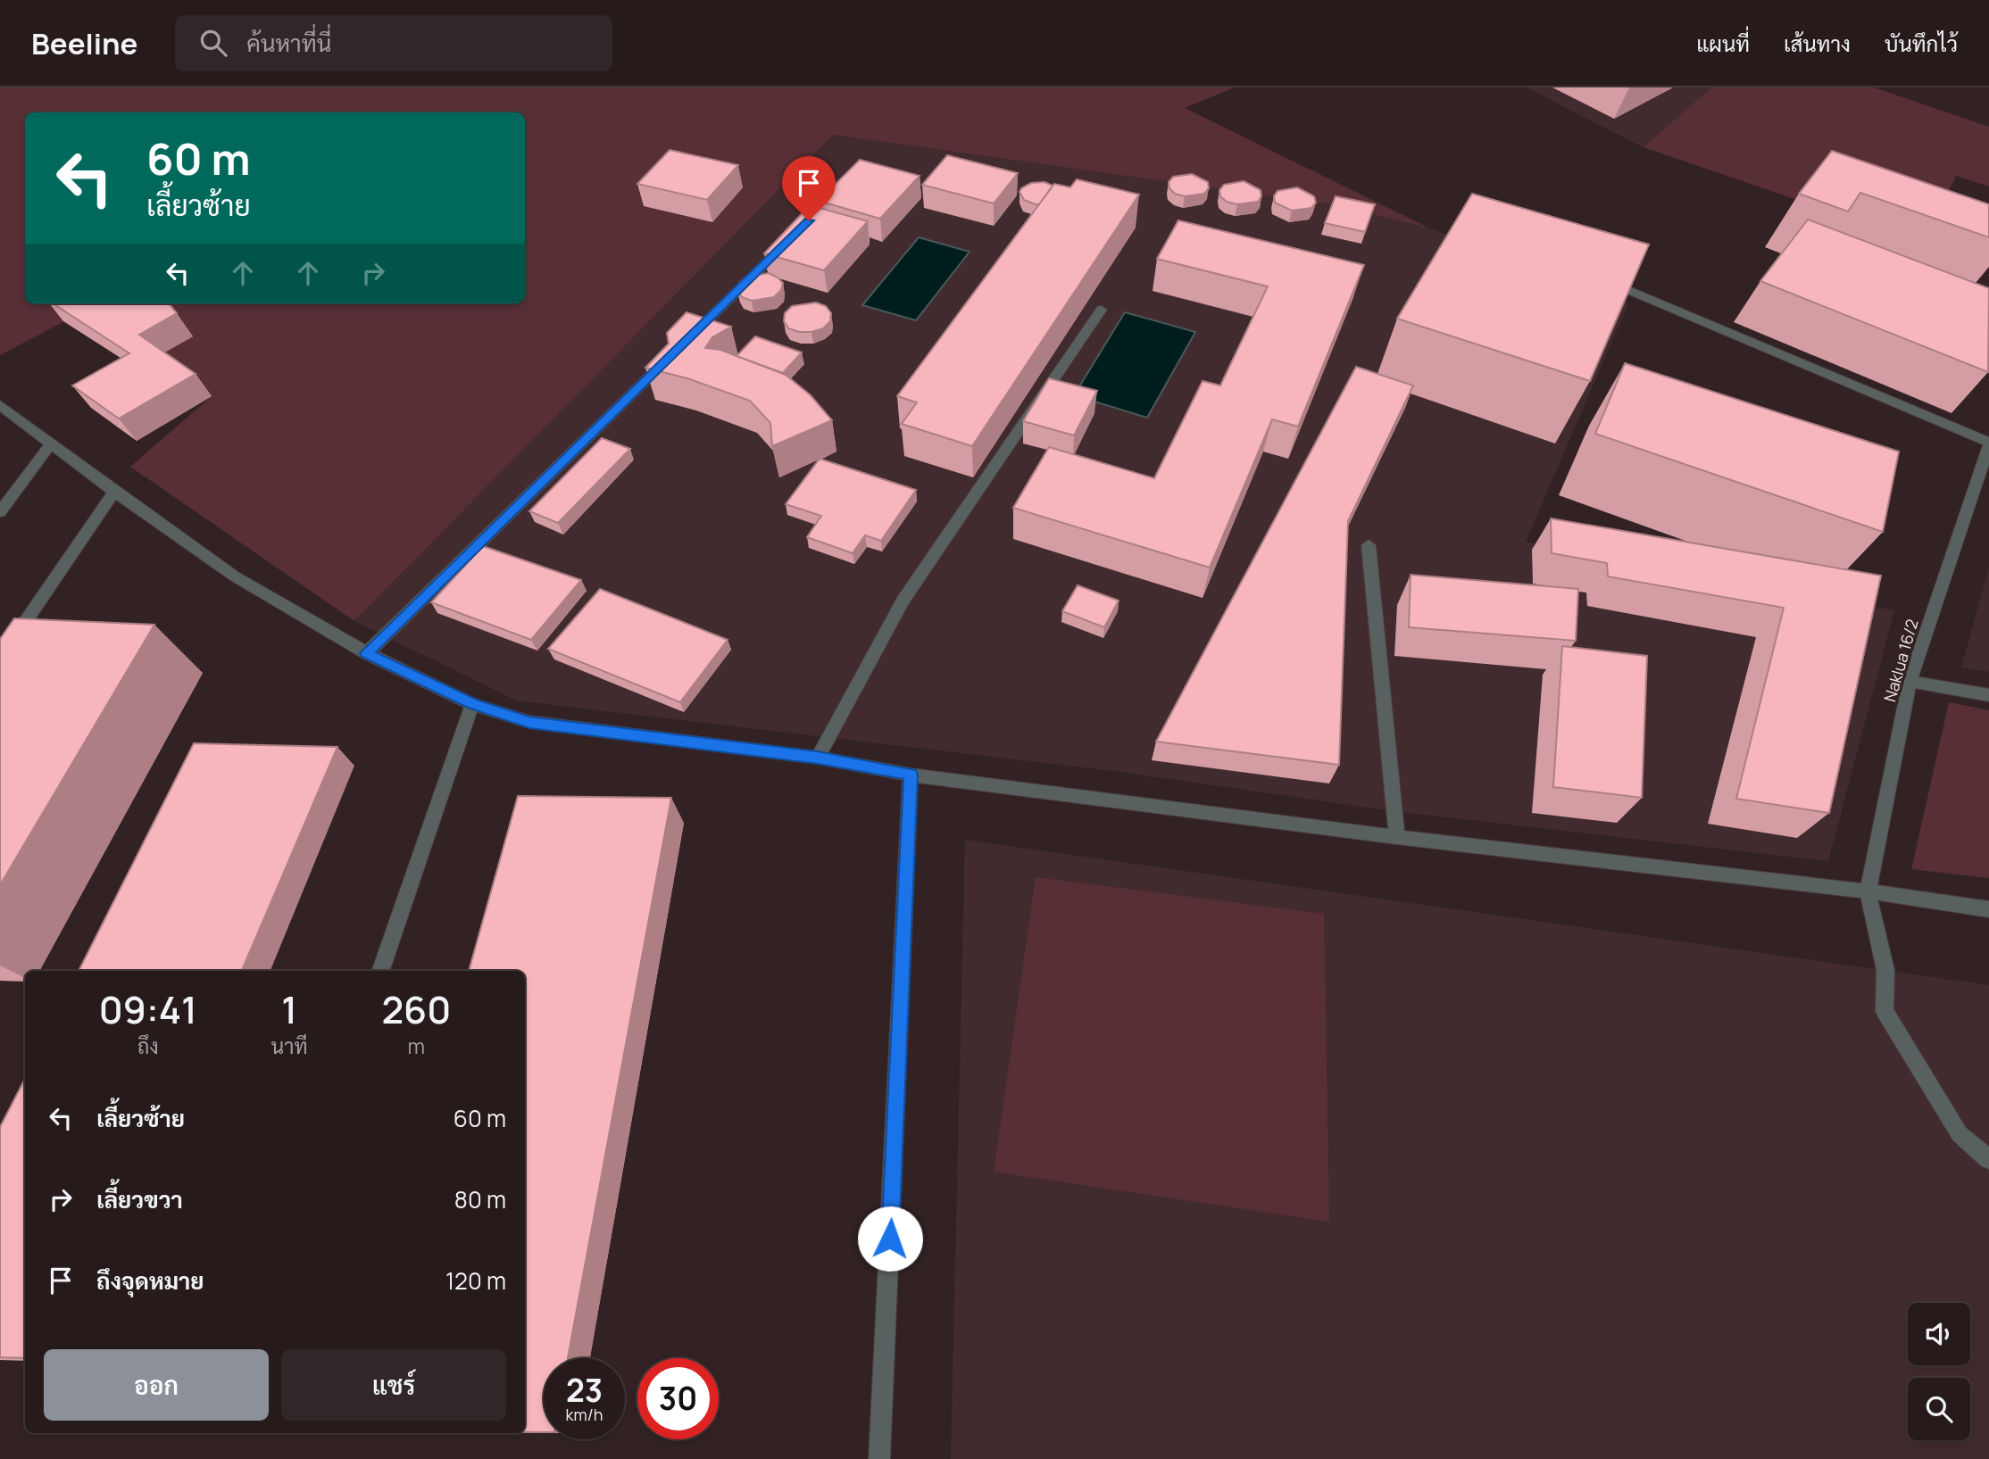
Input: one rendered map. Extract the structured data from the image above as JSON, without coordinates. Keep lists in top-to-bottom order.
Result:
{
  "streets": {
    "street": ["Naklua 16/2"]
  },
  "page": {
    "header": "Beeline",
    "search": "ค้นหาที่นี่",
    "nav": ["แผนที่", "เส้นทาง", "บันทึกไว้"],
    "turn": ["60 m", "เลี้ยวซ้าย"],
    "eta": [
      "09:41",
      "ถึง",
      "1",
      "นาที",
      "260",
      "m"
    ],
    "list": [
      {
        "name": "เลี้ยวซ้าย",
        "value": "60 m"
      },
      {
        "name": "เลี้ยวขวา",
        "value": "80 m"
      },
      {
        "name": "ถึงจุดหมาย",
        "value": "120 m"
      }
    ],
    "buttons": ["ออก", "แชร์"],
    "speed": "23 km/h",
    "limit": "30"
  }
}
